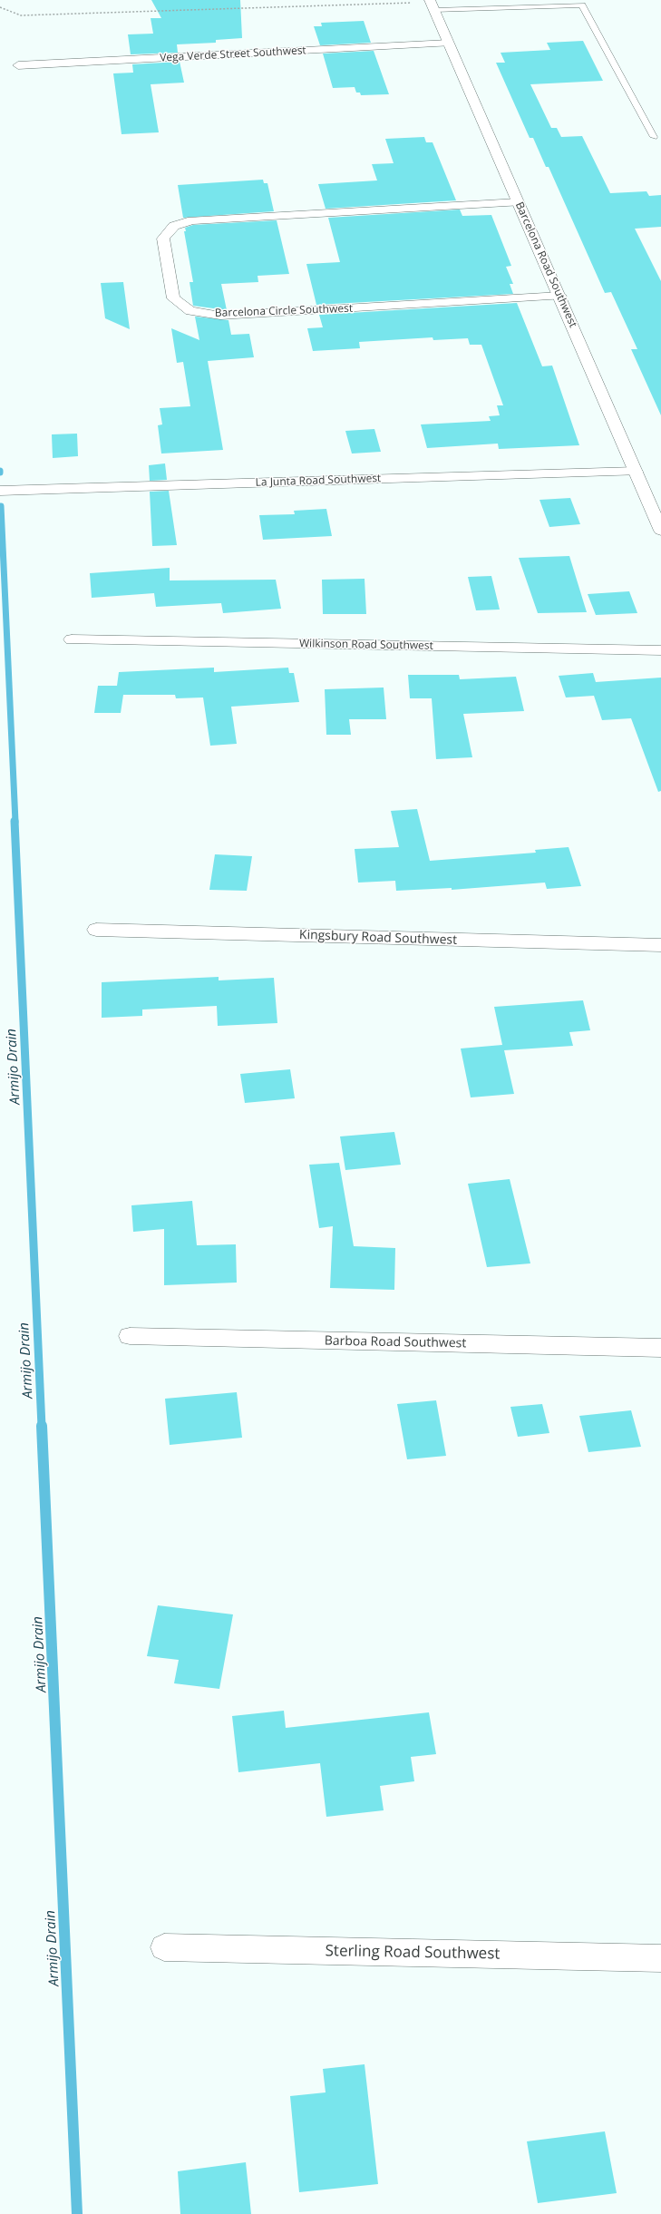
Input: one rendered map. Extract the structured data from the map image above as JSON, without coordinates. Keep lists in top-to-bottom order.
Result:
{
  "streets": {
    "street": [
      "Vega Verde Street Southwest",
      "Barcelona Road Southwest",
      "Barcelona Circle Southwest",
      "La Junta Road Southwest",
      "Wilkinson Road Southwest",
      "Kingsbury Road Southwest",
      "Barboa Road Southwest",
      "Sterling Road Southwest"
    ]
  },
  "crossings": [
    ["Vega Verde Street Southwest", "Barcelona Road Southwest"],
    ["Barcelona Road Southwest", "Barcelona Circle Southwest"],
    ["Barcelona Road Southwest", "La Junta Road Southwest"]
  ],
  "water": ["Armijo Drain"]
}
